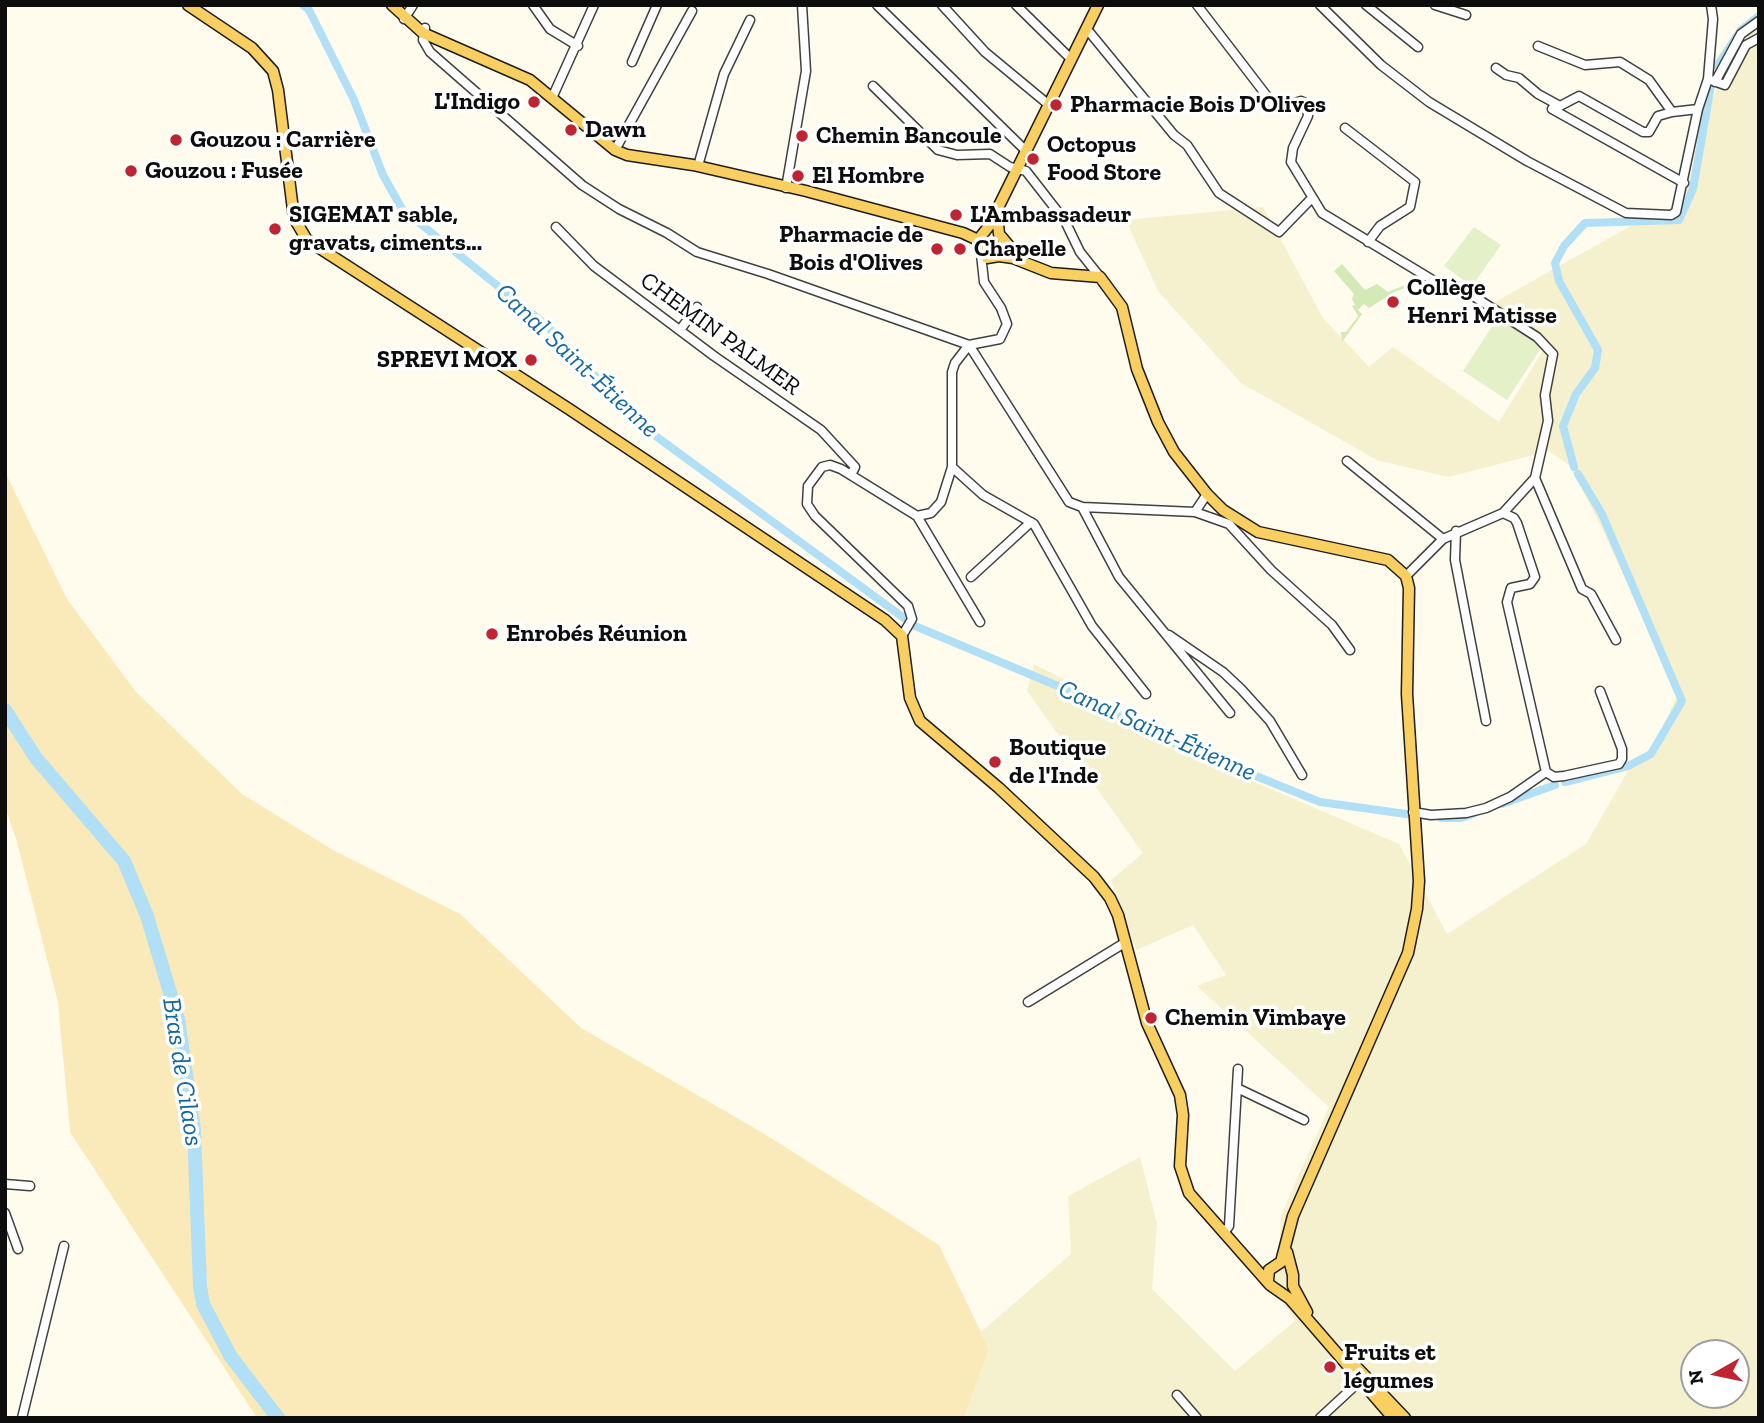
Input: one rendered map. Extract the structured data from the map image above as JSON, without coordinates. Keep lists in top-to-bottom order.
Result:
{
  "streets": {
    "street": ["CHEMIN PALMER"]
  },
  "water": ["Canal Saint-Étienne", "Bras de Cilaos"],
  "places": [
    "L'Indigo",
    "Pharmacie Bois D'Olives",
    "Dawn",
    "Chemin Bancoule",
    "Gouzou : Carrière",
    "Octopus Food Store",
    "Gouzou : Fusée",
    "El Hombre",
    "L'Ambassadeur",
    "SIGEMAT sable, gravats, ciments...",
    "Pharmacie de Bois d'Olives",
    "Chapelle",
    "Collège Henri Matisse",
    "SPREVI MOX",
    "Enrobés Réunion",
    "Boutique de l'Inde",
    "Chemin Vimbaye",
    "Fruits et légumes"
  ],
  "north": "left"
}
